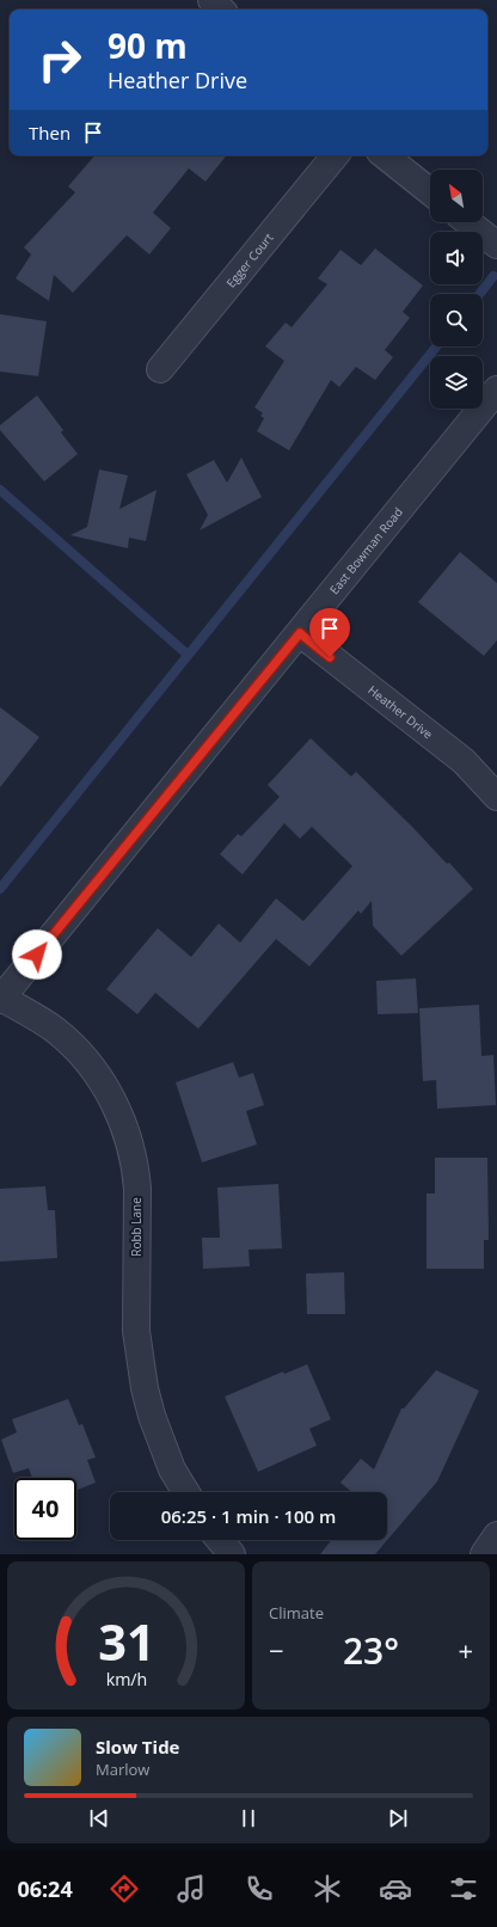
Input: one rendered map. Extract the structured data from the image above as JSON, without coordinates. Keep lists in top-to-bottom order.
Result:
{
  "streets": {
    "street": [
      "Egger Court",
      "East Bowman Road",
      "Heather Drive",
      "Robb Lane"
    ]
  },
  "crossings": [
    ["East Bowman Road", "Heather Drive"],
    ["East Bowman Road", "Robb Lane"]
  ],
  "north": "top left",
  "page": {
    "turn": ["90 m", "Heather Drive"],
    "then": "Then",
    "limit": "40",
    "trip": "06:25 · 1 min · 100 m",
    "tile": "Climate",
    "heat": ["−", "23°", "+"],
    "song": ["Slow Tide", "Marlow"],
    "tabs": "06:24",
    "gauge": ["31", "km/h"]
  }
}
